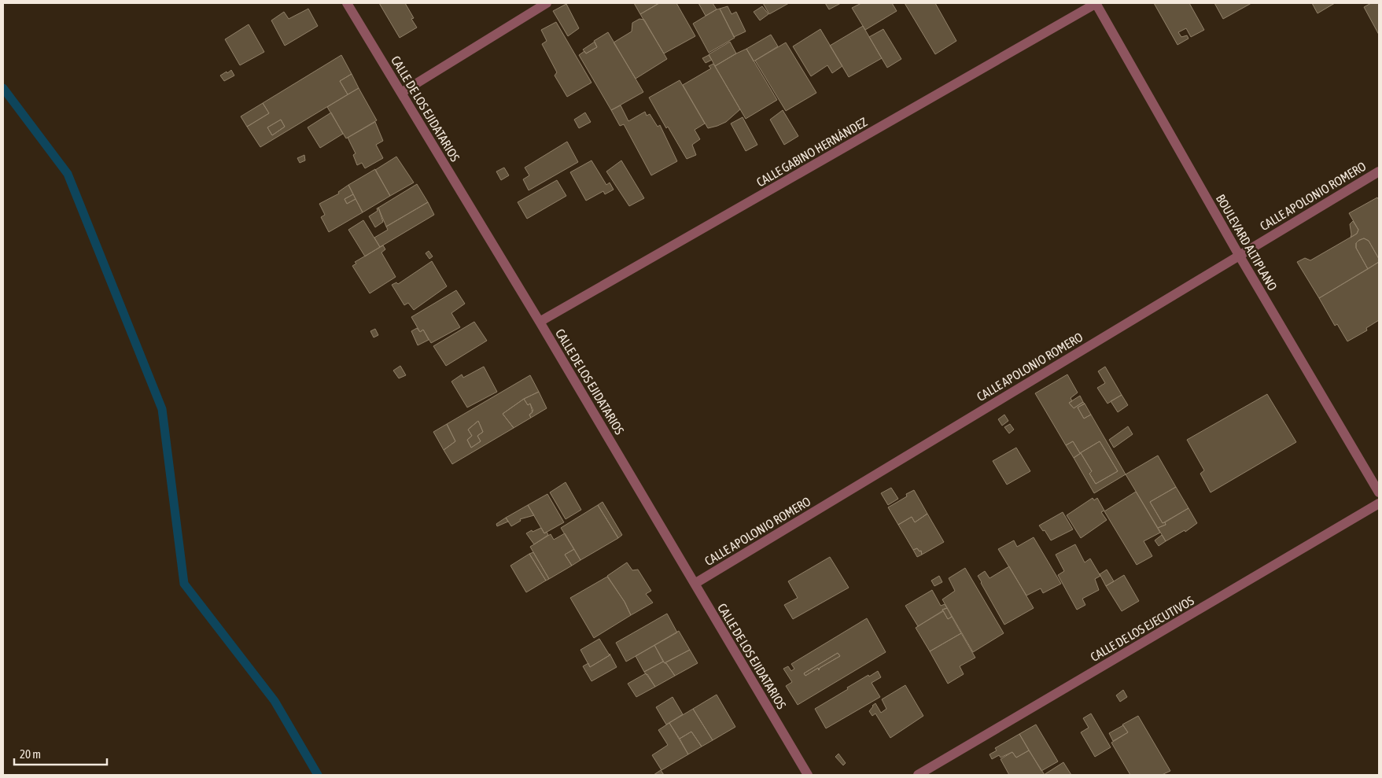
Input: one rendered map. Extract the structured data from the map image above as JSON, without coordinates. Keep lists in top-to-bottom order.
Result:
{
  "streets": {
    "street": [
      "CALLE DE LOS EJIDATARIOS",
      "CALLE GABINO HERNÁNDEZ",
      "CALLE APOLONIO ROMERO",
      "BOULEVARD ALTIPLANO",
      "CALLE DE LOS EJECUTIVOS"
    ]
  },
  "crossings": [
    ["CALLE DE LOS EJIDATARIOS", "CALLE GABINO HERNÁNDEZ"],
    ["CALLE DE LOS EJIDATARIOS", "CALLE APOLONIO ROMERO"],
    ["CALLE GABINO HERNÁNDEZ", "BOULEVARD ALTIPLANO"],
    ["CALLE APOLONIO ROMERO", "BOULEVARD ALTIPLANO"]
  ],
  "scale_bar": "20 m"
}
